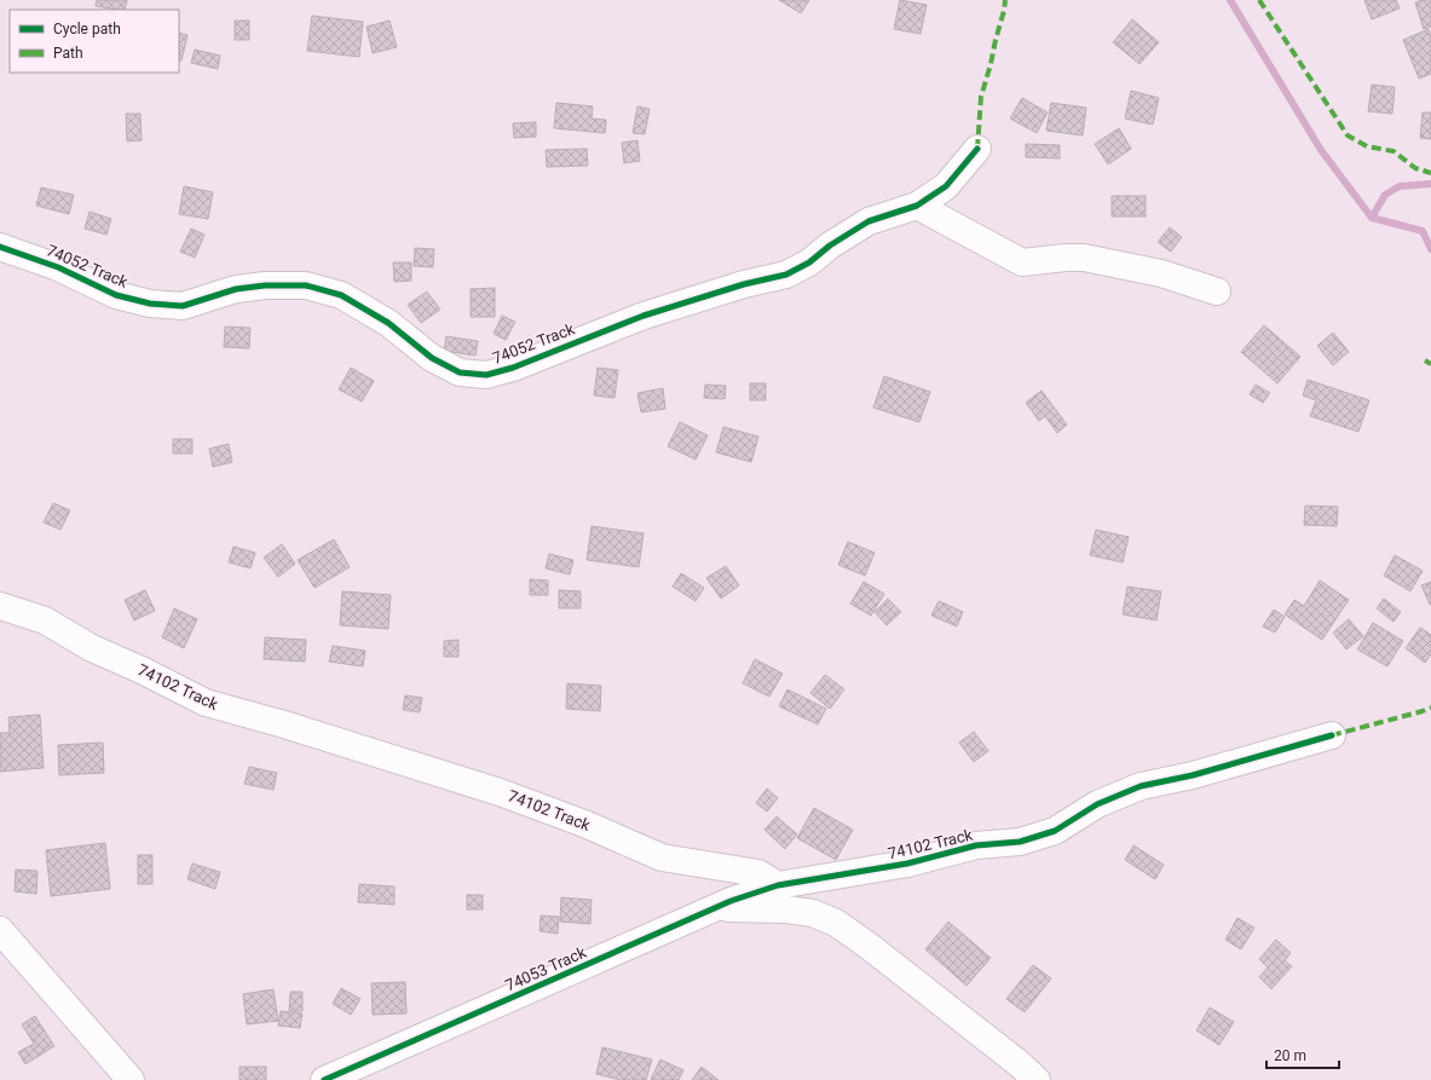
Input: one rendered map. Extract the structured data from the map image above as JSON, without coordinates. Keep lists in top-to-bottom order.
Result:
{
  "streets": {
    "street": ["74052 Track", "74102 Track", "74053 Track"]
  },
  "crossings": [
    ["74102 Track", "74053 Track"]
  ],
  "legend": ["Cycle path", "Path"],
  "scale_bar": "20 m"
}
